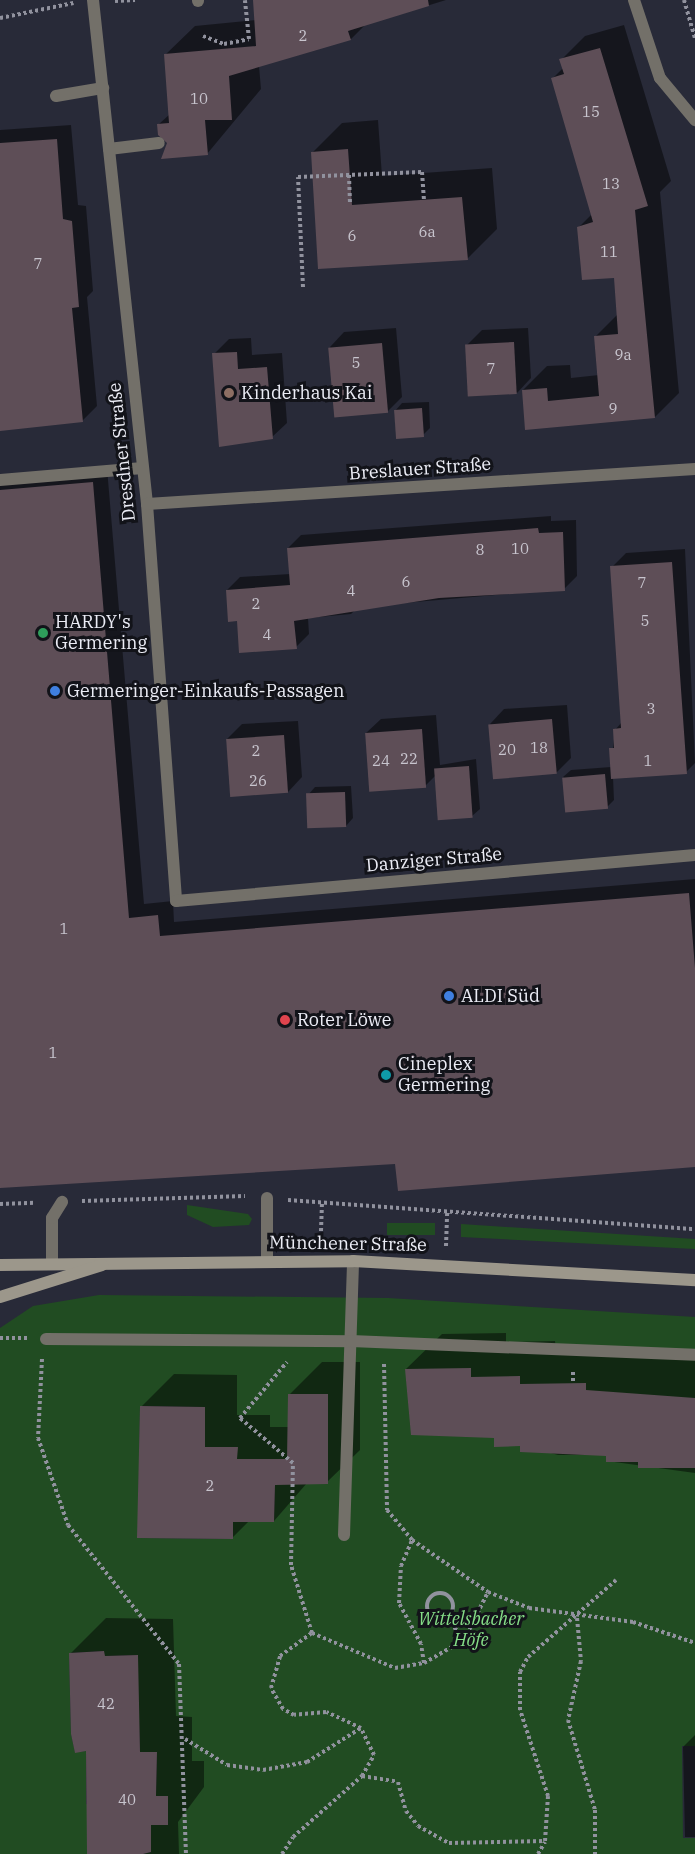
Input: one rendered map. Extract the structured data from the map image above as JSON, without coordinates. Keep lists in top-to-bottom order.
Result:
{
  "streets": {
    "street": [
      "Dresdner Straße",
      "Breslauer Straße",
      "Danziger Straße",
      "Münchener Straße"
    ]
  },
  "crossings": [
    ["Dresdner Straße", "Breslauer Straße"],
    ["Dresdner Straße", "Danziger Straße"]
  ],
  "parks": ["Wittelsbacher Höfe"],
  "places": [
    "Kinderhaus Kai",
    "HARDY's Germering",
    "Germeringer-Einkaufs-Passagen",
    "ALDI Süd",
    "Roter Löwe",
    "Cineplex Germering"
  ],
  "house_numbers": [
    "2",
    "10",
    "15",
    "13",
    "6a",
    "6",
    "11",
    "7",
    "9a",
    "5",
    "7",
    "9",
    "10",
    "8",
    "6",
    "7",
    "4",
    "2",
    "5",
    "4",
    "3",
    "18",
    "20",
    "2",
    "22",
    "24",
    "1",
    "26",
    "1",
    "1",
    "2",
    "42",
    "40"
  ]
}
